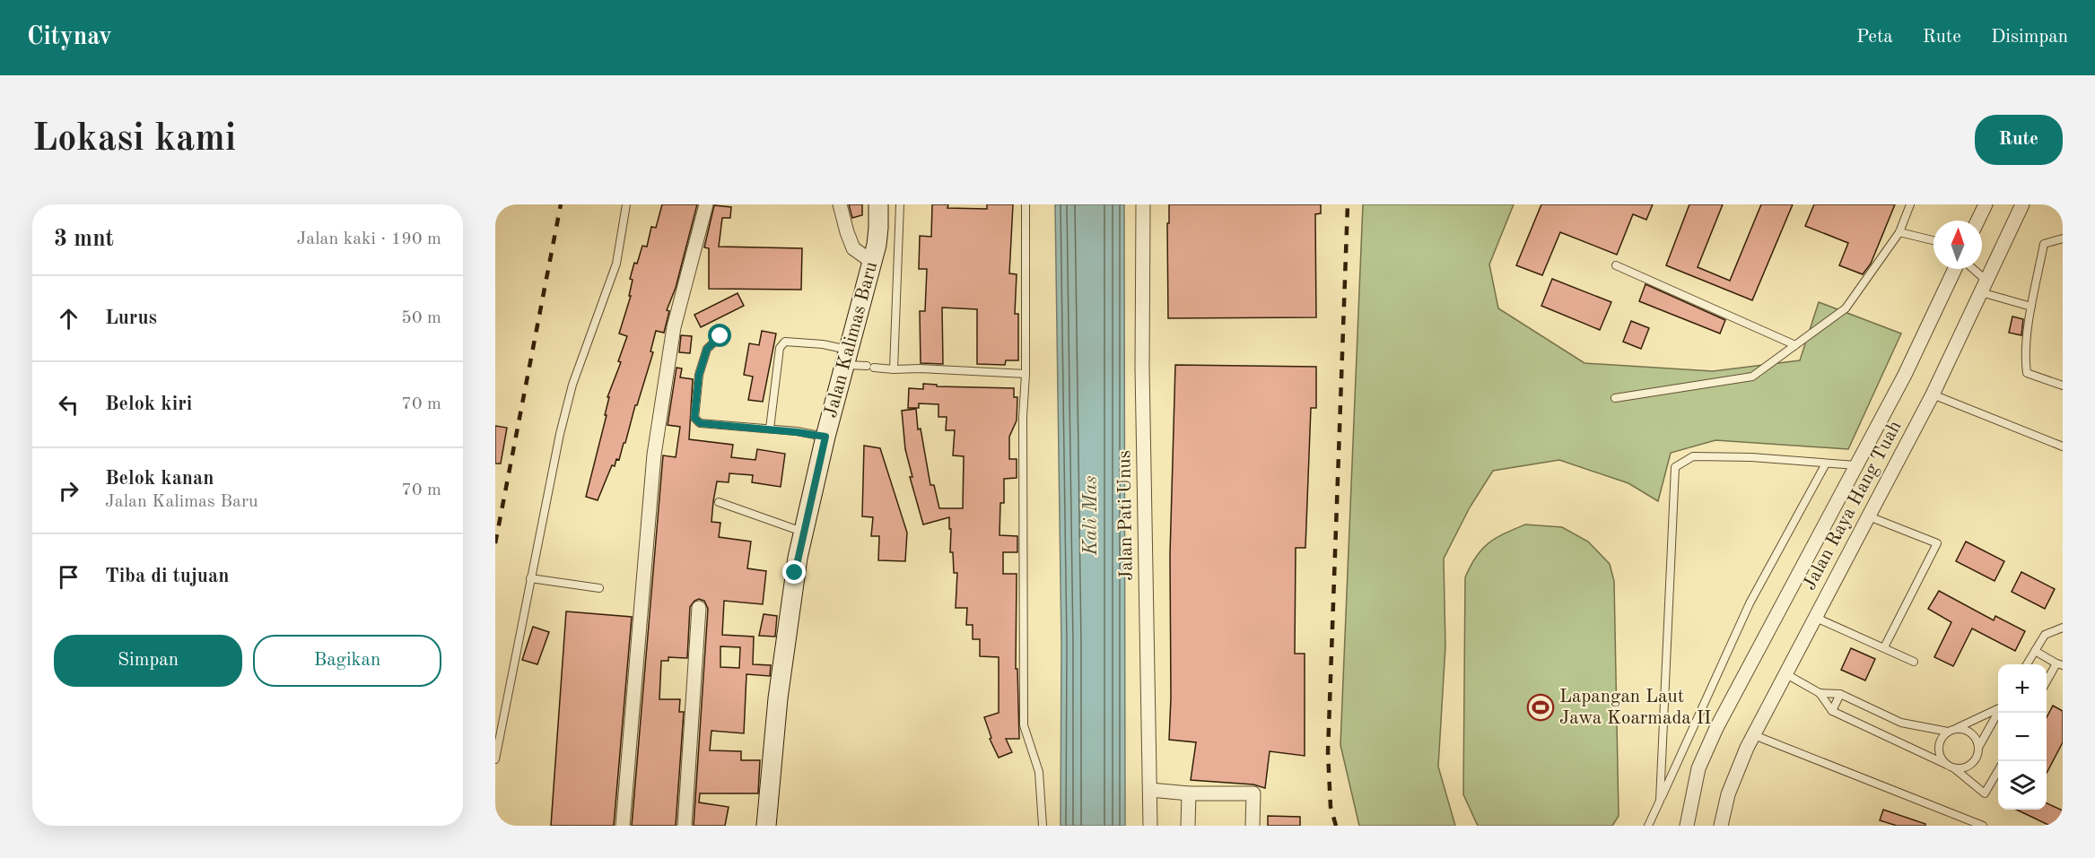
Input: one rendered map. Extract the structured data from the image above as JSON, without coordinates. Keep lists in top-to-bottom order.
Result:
{
  "streets": {
    "street": ["Jalan Kalimas Baru", "Jalan Raya Hang Tuah", "Jalan Pati Unus"]
  },
  "water": ["Kali Mas"],
  "places": {
    "sports": ["Lapangan Laut Jawa Koarmada II"]
  },
  "north": "top",
  "page": {
    "header": "Citynav",
    "nav": ["Peta", "Rute", "Disimpan"],
    "buttons": [
      "Rute",
      ["Simpan", "Bagikan"]
    ],
    "title": "Lokasi kami",
    "heading": ["3 mnt", "Jalan kaki · 190 m"],
    "list": [
      ["Lurus", "50 m"],
      ["Belok kiri", "70 m"],
      ["Belok kanan", "Jalan Kalimas Baru", "70 m"],
      "Tiba di tujuan"
    ],
    "map_buttons": ["+", "−"]
  }
}
